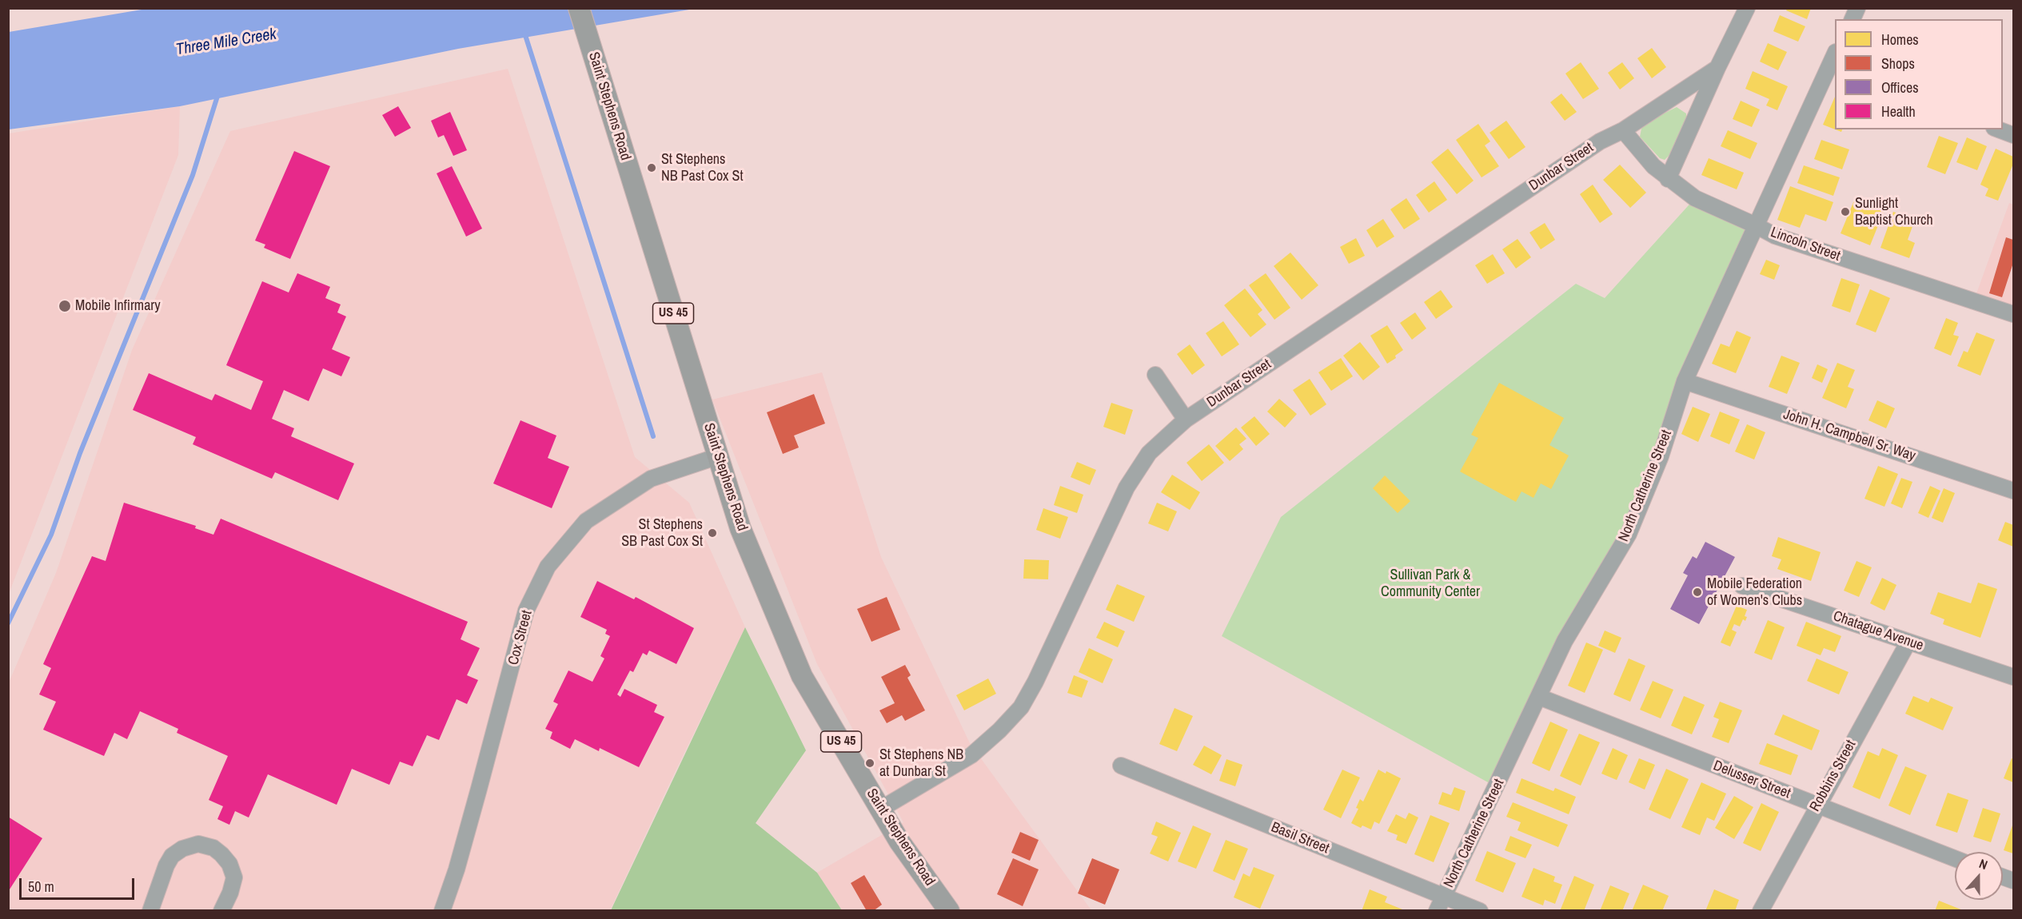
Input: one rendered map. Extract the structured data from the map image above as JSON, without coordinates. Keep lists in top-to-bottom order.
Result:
{
  "streets": {
    "main road": ["Saint Stephens Road", "US 45"],
    "street": [
      "Dunbar Street",
      "Lincoln Street",
      "John H. Campbell Sr. Way",
      "North Catherine Street",
      "Chatague Avenue",
      "Cox Street",
      "Robbins Street",
      "Delusser Street",
      "Basil Street"
    ]
  },
  "crossings": [
    ["Saint Stephens Road", "Dunbar Street"],
    ["Saint Stephens Road", "Cox Street"],
    ["Dunbar Street", "Lincoln Street"],
    ["Lincoln Street", "North Catherine Street"],
    ["John H. Campbell Sr. Way", "North Catherine Street"],
    ["North Catherine Street", "Delusser Street"],
    ["North Catherine Street", "Basil Street"],
    ["Chatague Avenue", "Robbins Street"],
    ["Robbins Street", "Delusser Street"]
  ],
  "water": ["Three Mile Creek"],
  "parks": ["Sullivan Park & Community Center"],
  "places": [
    "St Stephens NB Past Cox St",
    "Sunlight Baptist Church",
    "Mobile Infirmary",
    "St Stephens SB Past Cox St",
    "Mobile Federation of Women's Clubs",
    "St Stephens NB at Dunbar St"
  ],
  "legend": [
    "Homes",
    "Shops",
    "Offices",
    "Health"
  ],
  "scale_bar": "50 m",
  "north": "top"
}
